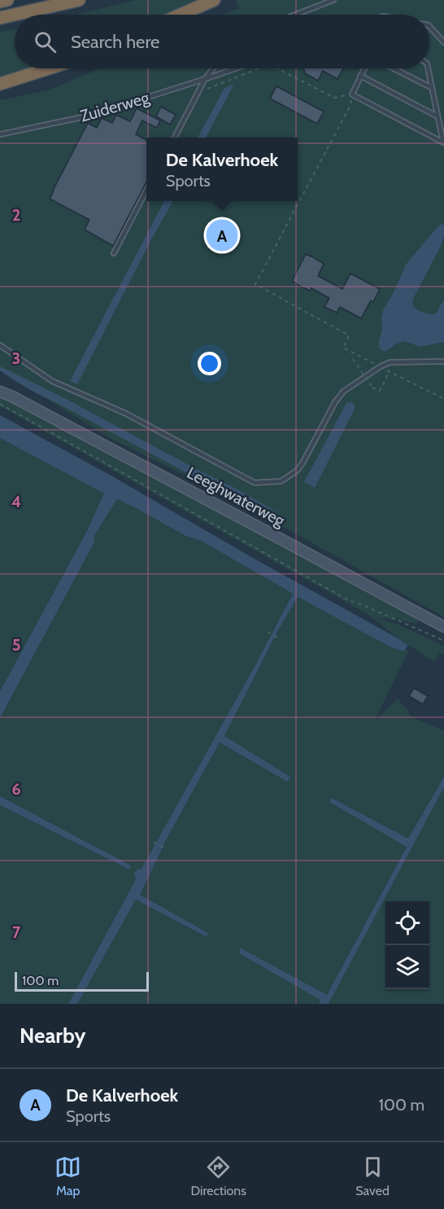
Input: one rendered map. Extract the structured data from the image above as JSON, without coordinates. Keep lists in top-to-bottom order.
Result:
{
  "streets": {
    "main road": ["Leeghwaterweg"],
    "lane": ["Zuiderweg"]
  },
  "scale_bar": "100 m",
  "page": {
    "search": "Search here",
    "popup": ["De Kalverhoek", "Sports"],
    "pins": "A",
    "scale": "100 m",
    "heading": "Nearby",
    "list": [
      {
        "mark": "A",
        "name": "De Kalverhoek",
        "note": "Sports",
        "value": "100 m"
      }
    ],
    "nav": ["Map", "Directions", "Saved"]
  },
  "grid": {
    "rows": [
      "2",
      "3",
      "4",
      "5",
      "6",
      "7"
    ]
  }
}
